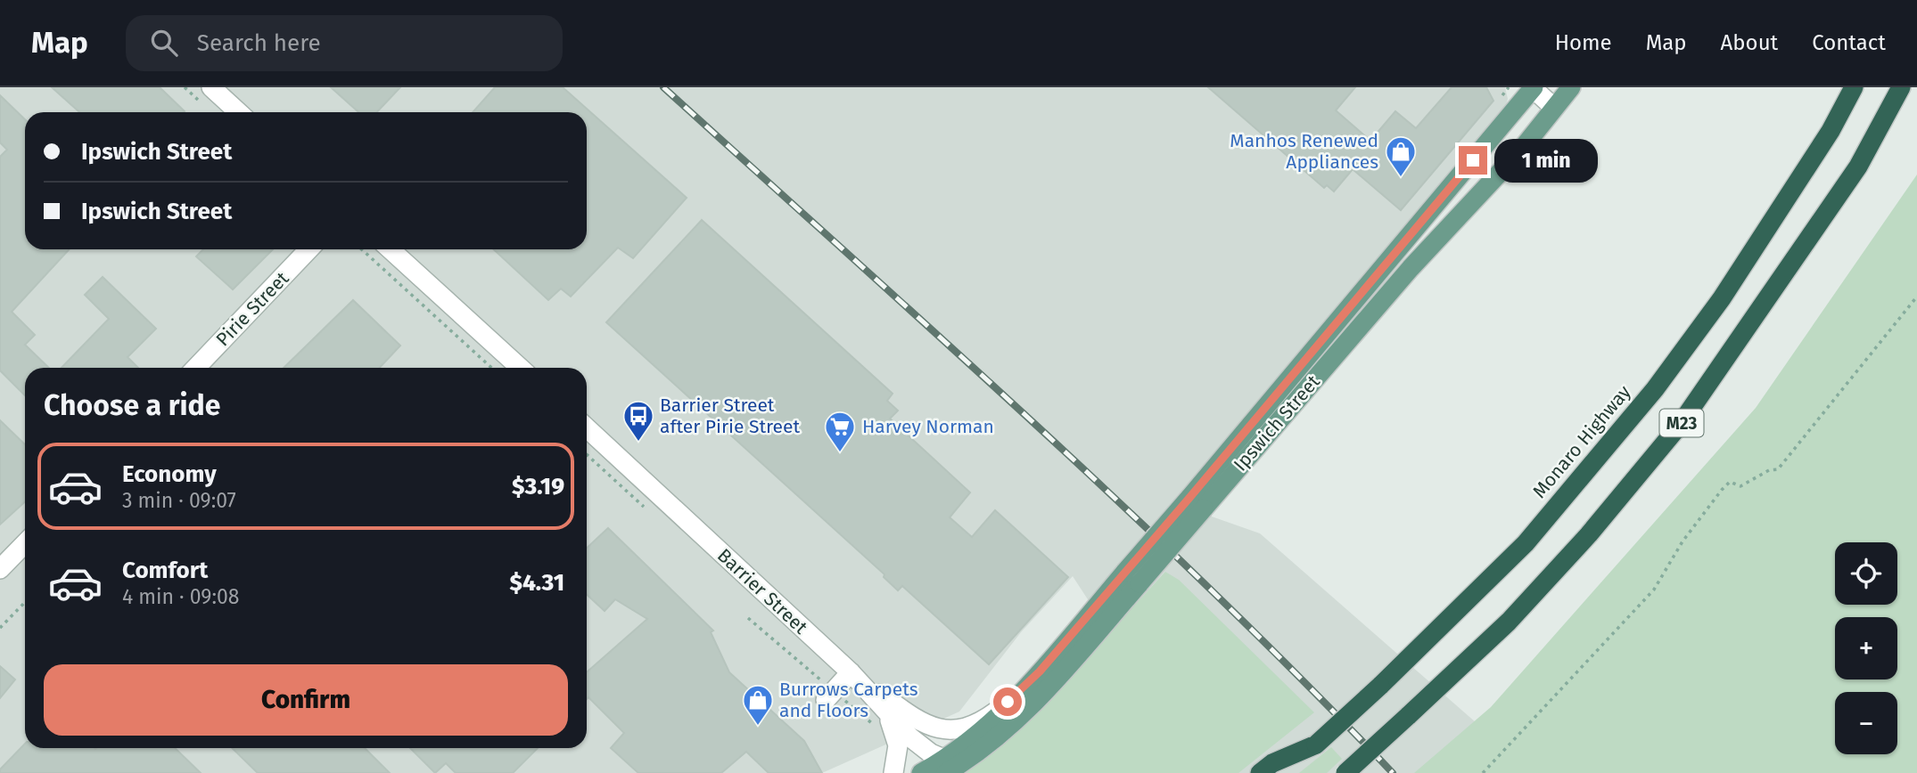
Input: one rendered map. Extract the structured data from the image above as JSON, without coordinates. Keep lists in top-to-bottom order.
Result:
{
  "streets": {
    "highway": ["M23", "Monaro Highway"],
    "main road": ["Ipswich Street"],
    "street": ["Pirie Street", "Barrier Street"]
  },
  "crossings": [
    ["Ipswich Street", "Barrier Street"]
  ],
  "places": {
    "shop": ["Manhos Renewed Appliances", "Burrows Carpets and Floors"],
    "bus stop": ["Barrier Street after Pirie Street"],
    "supermarket": ["Harvey Norman"]
  },
  "page": {
    "header": "Map",
    "search": "Search here",
    "nav": [
      "Home",
      "Map",
      "About",
      "Contact"
    ],
    "banner": ["Ipswich Street", "Ipswich Street"],
    "bubble": "1 min",
    "heading": "Choose a ride",
    "list": [
      {
        "name": "Economy",
        "note": "3 min · 09:07",
        "value": "$3.19"
      },
      {
        "name": "Comfort",
        "note": "4 min · 09:08",
        "value": "$4.31"
      }
    ],
    "map_buttons": ["+", "−"],
    "buttons": "Confirm"
  }
}
